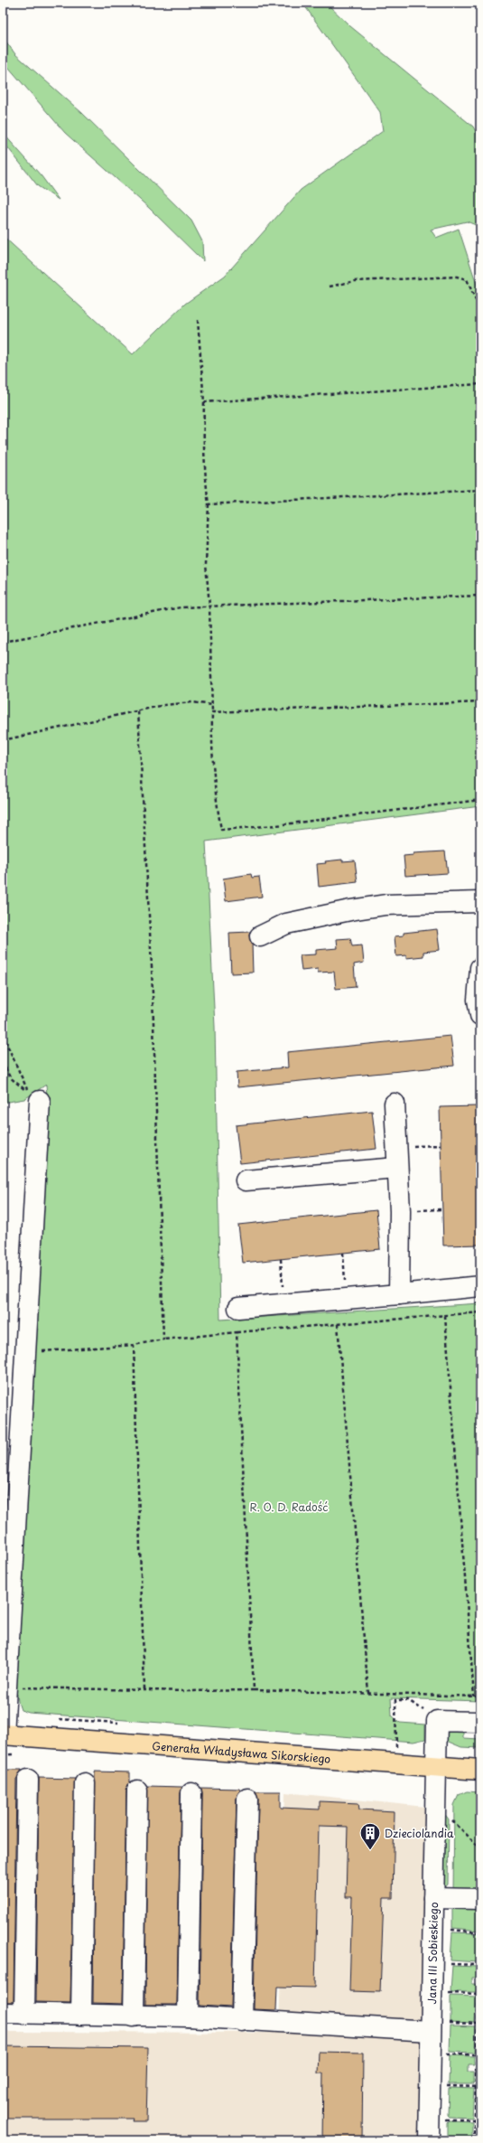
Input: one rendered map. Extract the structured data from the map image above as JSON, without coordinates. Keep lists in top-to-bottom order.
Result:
{
  "streets": {
    "main road": ["Generała Władysława Sikorskiego"],
    "street": ["Jana III Sobieskiego"]
  },
  "crossings": [
    ["Generała Władysława Sikorskiego", "Jana III Sobieskiego"]
  ],
  "parks": ["R. O. D. Radość"],
  "places": {
    "building": ["Dzieciolandia"]
  }
}
